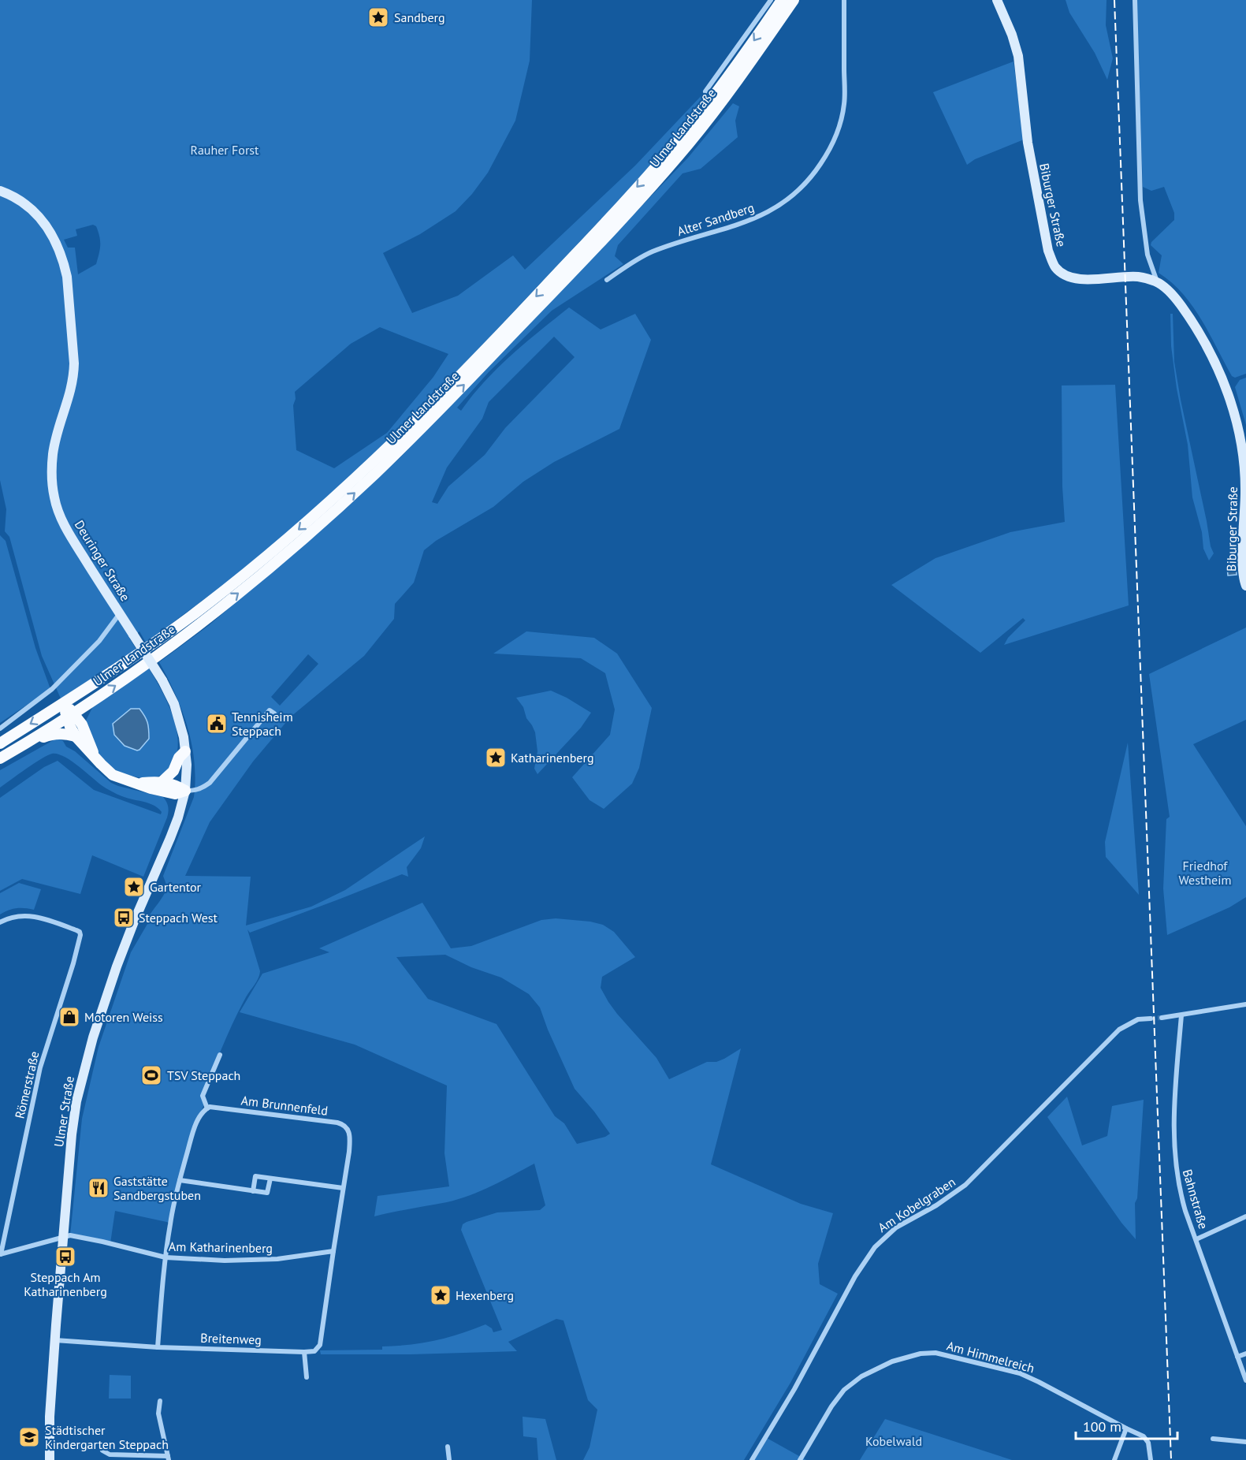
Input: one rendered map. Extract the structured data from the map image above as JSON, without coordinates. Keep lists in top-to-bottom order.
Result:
{
  "streets": {
    "main road": ["Ulmer Landstraße"],
    "street": [
      "Biburger Straße",
      "Alter Sandberg",
      "Deuringer Straße",
      "Römerstraße",
      "Am Brunnenfeld",
      "Ulmer Straße",
      "Bahnstraße",
      "Am Kobelgraben",
      "Am Katharinenberg",
      "Breitenweg",
      "Am Himmelreich"
    ]
  },
  "crossings": [
    ["Deuringer Straße", "Ulmer Straße"],
    ["Römerstraße", "Am Katharinenberg"],
    ["Am Brunnenfeld", "Am Katharinenberg"],
    ["Am Brunnenfeld", "Breitenweg"],
    ["Ulmer Straße", "Am Katharinenberg"],
    ["Ulmer Straße", "Breitenweg"],
    ["Am Katharinenberg", "Breitenweg"]
  ],
  "parks": ["Rauher Forst", "Friedhof Westheim", "Kobelwald"],
  "places": {
    "place": [
      "Sandberg",
      "Katharinenberg",
      "Gartentor",
      "Hexenberg"
    ],
    "public building": ["Tennisheim Steppach"],
    "bus stop": ["Steppach West", "Steppach Am Katharinenberg"],
    "shop": ["Motoren Weiss"],
    "sports": ["TSV Steppach"],
    "restaurant": ["Gaststätte Sandbergstuben"],
    "school or university": ["Städtischer Kindergarten Steppach"]
  },
  "scale_bar": "100 m"
}
